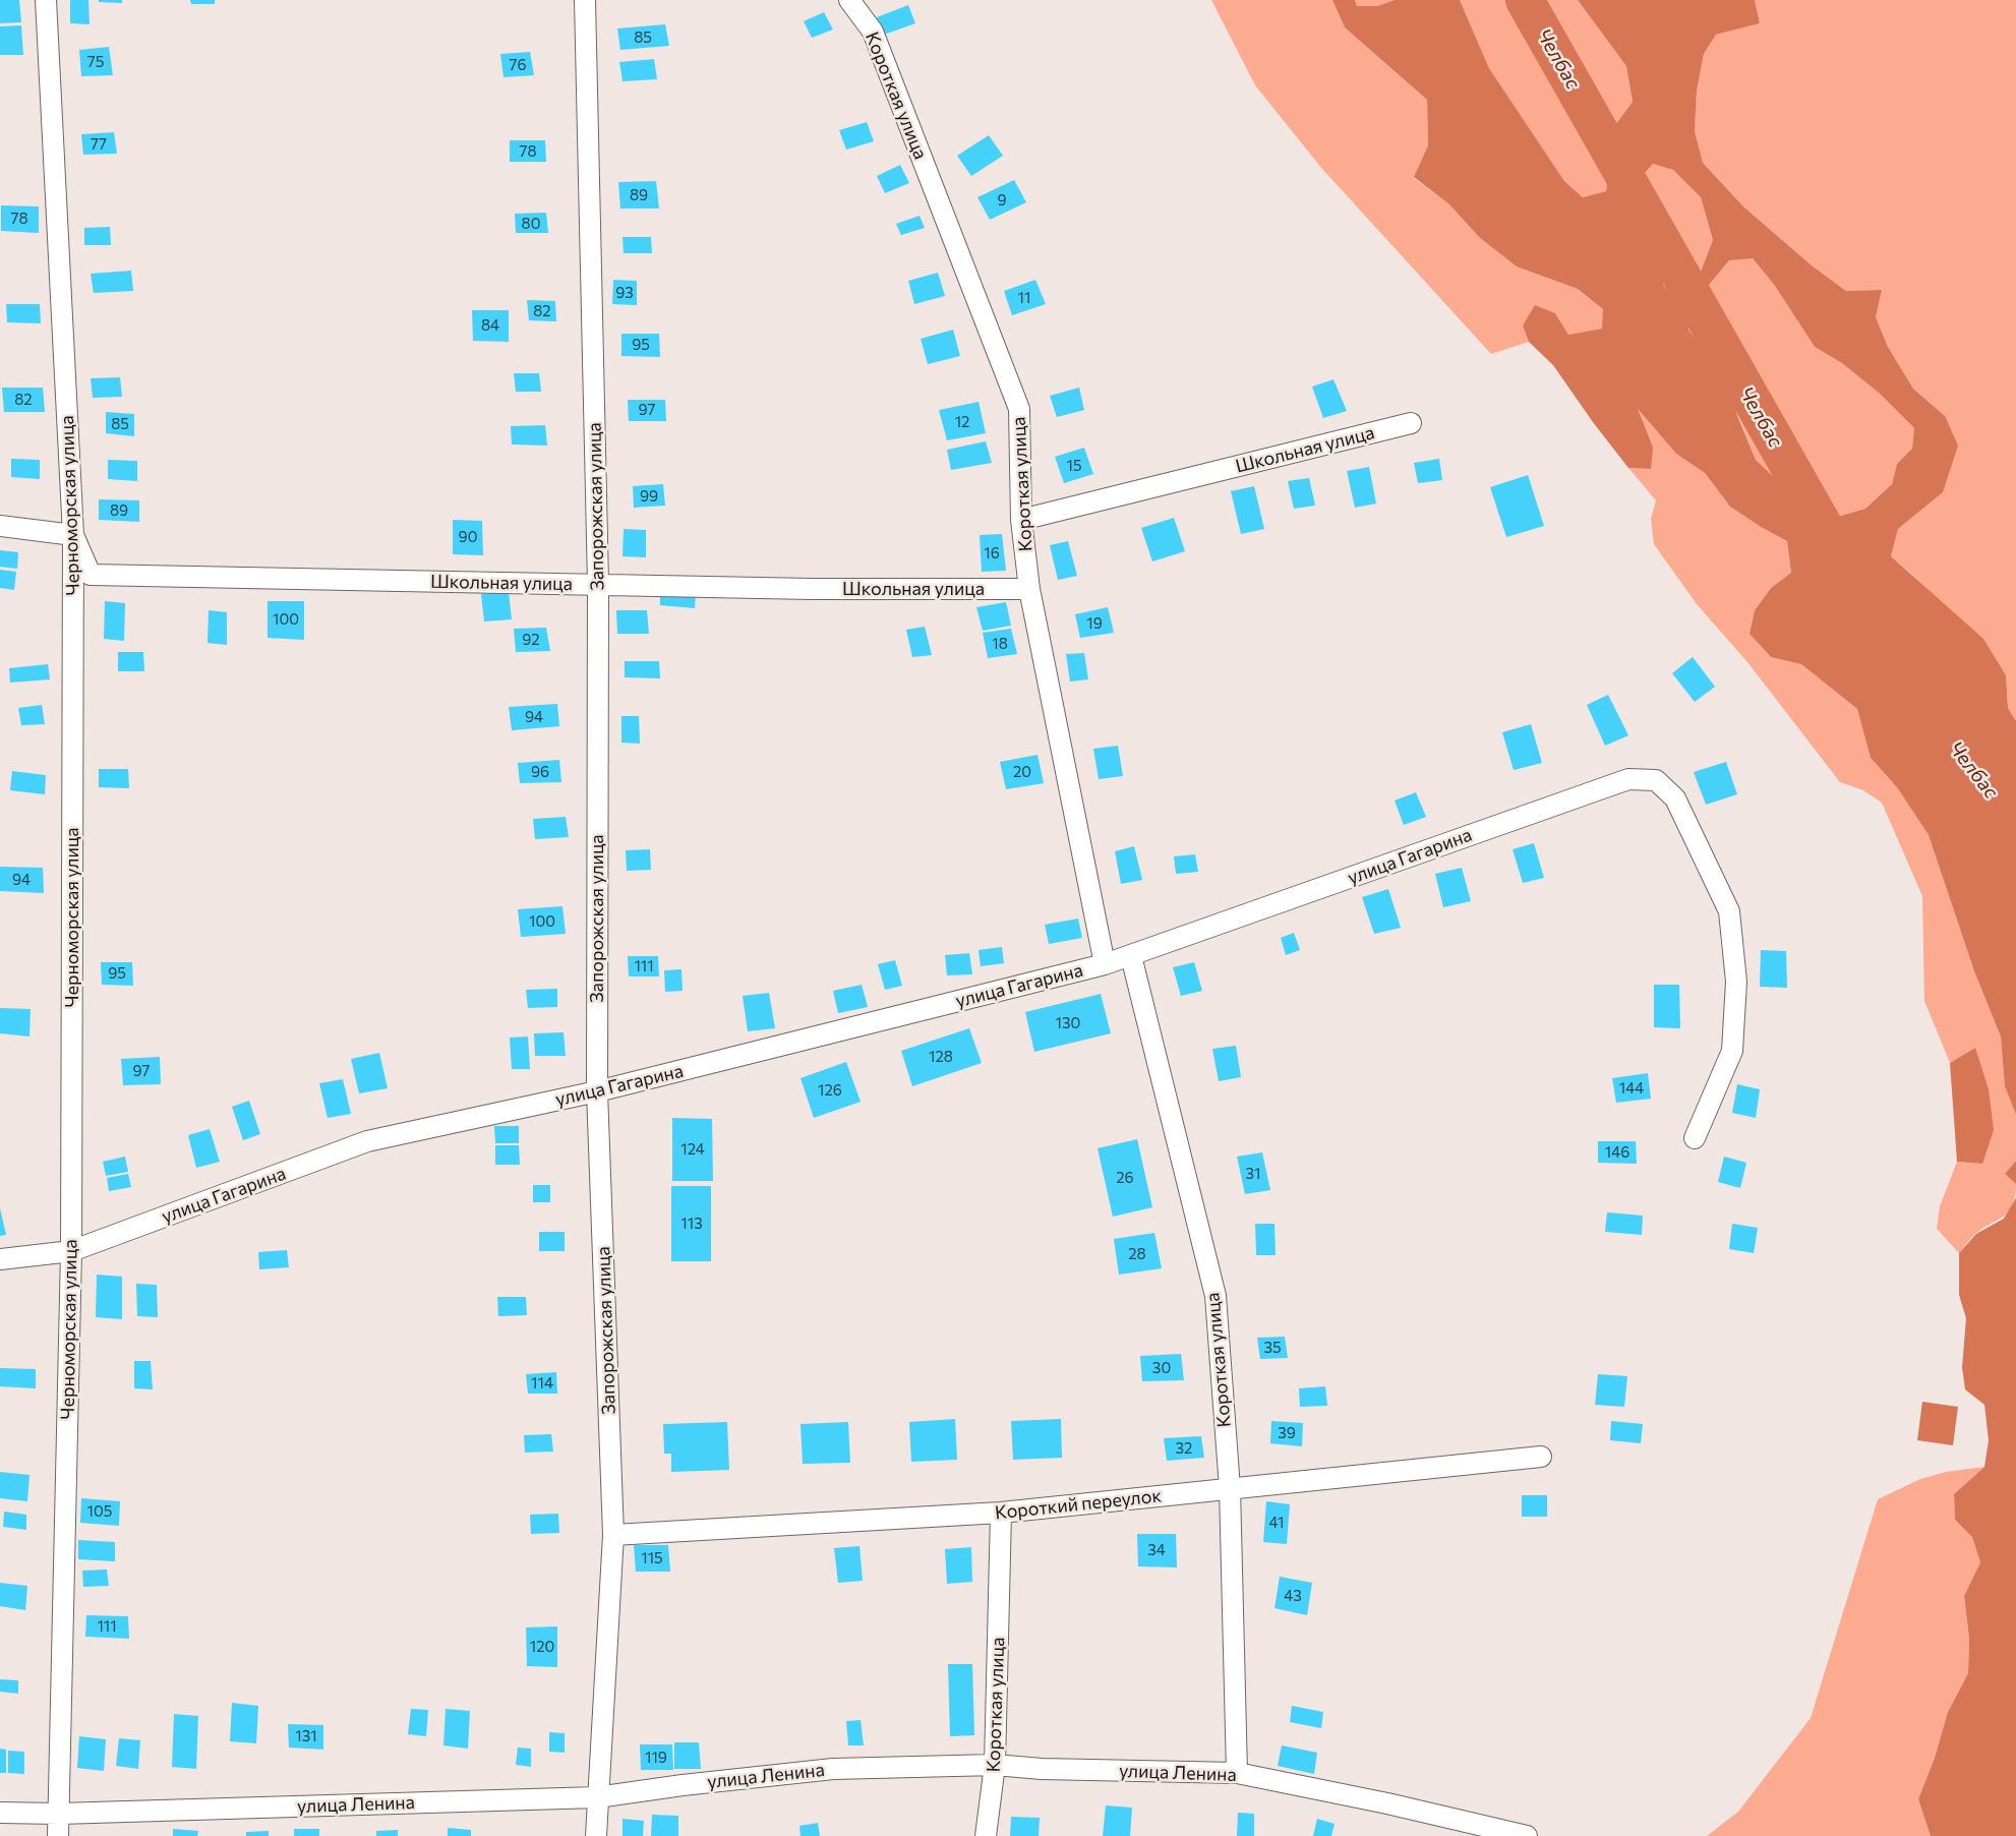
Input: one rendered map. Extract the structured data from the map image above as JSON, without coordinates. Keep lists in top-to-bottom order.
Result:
{
  "streets": {
    "street": [
      "Короткая улица",
      "Школьная улица",
      "Черноморская улица",
      "Запорожская улица",
      "улица Гагарина",
      "Короткий переулок",
      "улица Ленина"
    ]
  },
  "crossings": [
    ["Короткая улица", "Школьная улица"],
    ["Короткая улица", "улица Гагарина"],
    ["Короткая улица", "Короткий переулок"],
    ["Короткая улица", "улица Ленина"],
    ["Школьная улица", "Черноморская улица"],
    ["Школьная улица", "Запорожская улица"],
    ["Черноморская улица", "улица Гагарина"],
    ["Черноморская улица", "улица Ленина"],
    ["Запорожская улица", "улица Гагарина"],
    ["Запорожская улица", "Короткий переулок"],
    ["Запорожская улица", "улица Ленина"]
  ],
  "water": ["Челбас"],
  "house_numbers": [
    "85",
    "75",
    "76",
    "77",
    "78",
    "89",
    "9",
    "78",
    "80",
    "93",
    "11",
    "82",
    "84",
    "95",
    "82",
    "97",
    "12",
    "85",
    "15",
    "99",
    "89",
    "90",
    "16",
    "100",
    "19",
    "92",
    "18",
    "94",
    "96",
    "20",
    "94",
    "100",
    "111",
    "95",
    "130",
    "128",
    "97",
    "144",
    "126",
    "124",
    "146",
    "31",
    "26",
    "113",
    "28",
    "35",
    "30",
    "114",
    "39",
    "32",
    "105",
    "41",
    "34",
    "115",
    "43",
    "111",
    "120",
    "131",
    "119"
  ]
}
